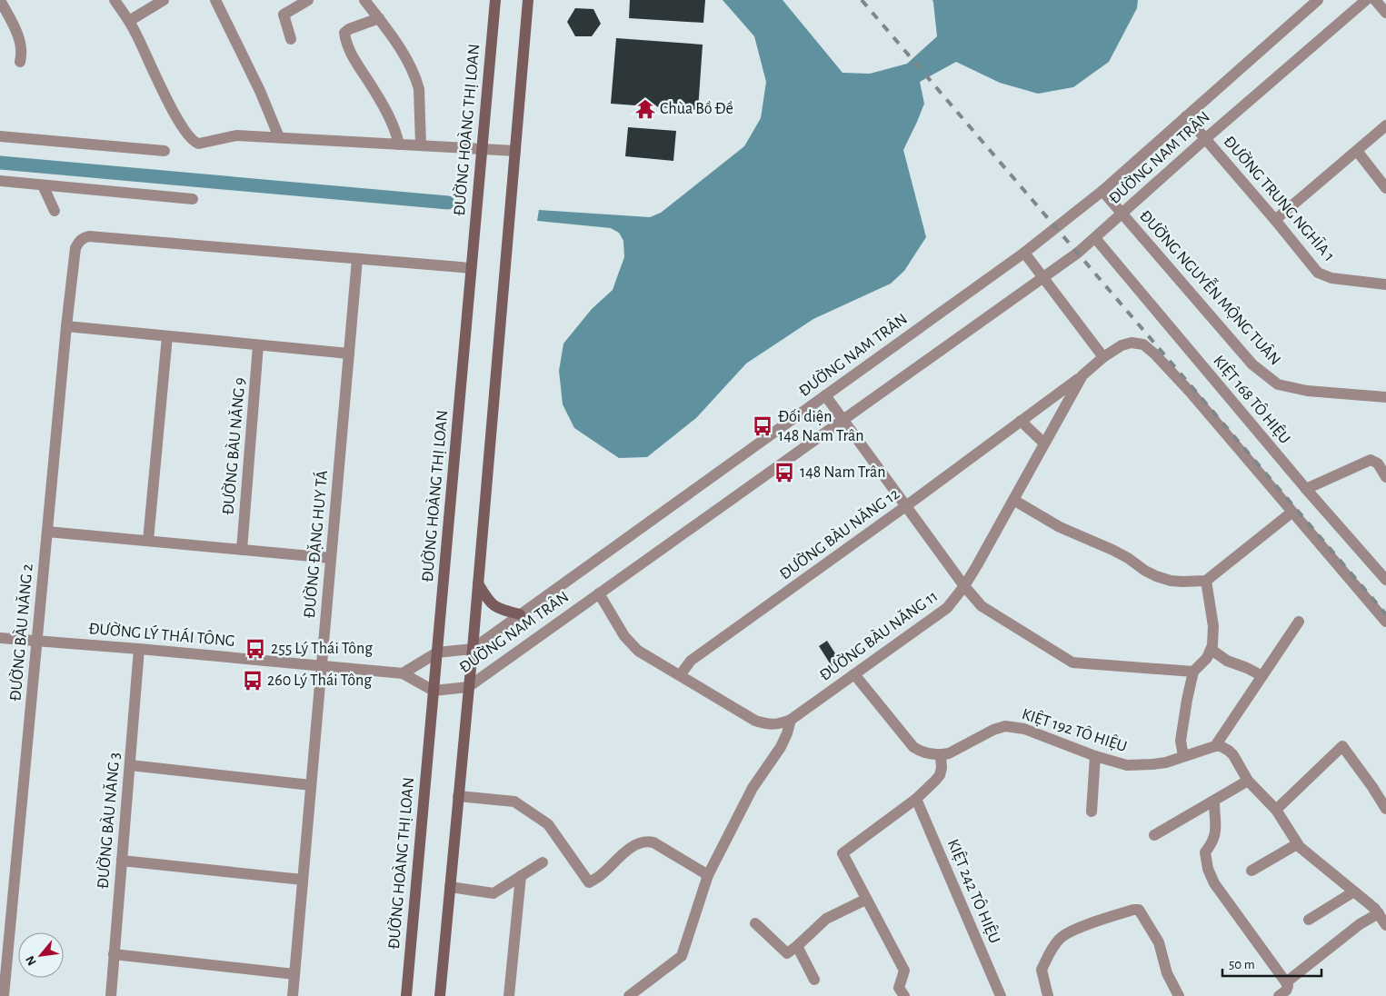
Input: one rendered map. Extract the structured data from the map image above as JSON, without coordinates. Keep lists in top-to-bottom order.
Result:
{
  "streets": {
    "main road": ["ĐƯỜNG HOÀNG THỊ LOAN"],
    "street": [
      "ĐƯỜNG NAM TRÂN",
      "ĐƯỜNG TRUNG NGHĨA 1",
      "ĐƯỜNG NGUYỄN MỘNG TUÂN",
      "KIỆT 168 TÔ HIỆU",
      "ĐƯỜNG BÀU NĂNG 9",
      "ĐƯỜNG BÀU NĂNG 12",
      "ĐƯỜNG ĐẶNG HUY TÁ",
      "ĐƯỜNG BÀU NĂNG 2",
      "ĐƯỜNG LÝ THÁI TÔNG",
      "ĐƯỜNG BÀU NĂNG 11",
      "KIỆT 192 TÔ HIỆU",
      "ĐƯỜNG BÀU NĂNG 3",
      "KIỆT 242 TÔ HIỆU"
    ]
  },
  "crossings": [
    ["ĐƯỜNG HOÀNG THỊ LOAN", "ĐƯỜNG NAM TRÂN"],
    ["ĐƯỜNG NAM TRÂN", "ĐƯỜNG TRUNG NGHĨA 1"],
    ["ĐƯỜNG NAM TRÂN", "ĐƯỜNG NGUYỄN MỘNG TUÂN"],
    ["ĐƯỜNG NAM TRÂN", "KIỆT 168 TÔ HIỆU"],
    ["ĐƯỜNG NAM TRÂN", "ĐƯỜNG LÝ THÁI TÔNG"],
    ["ĐƯỜNG NAM TRÂN", "ĐƯỜNG BÀU NĂNG 11"],
    ["ĐƯỜNG BÀU NĂNG 12", "ĐƯỜNG BÀU NĂNG 11"],
    ["ĐƯỜNG ĐẶNG HUY TÁ", "ĐƯỜNG BÀU NĂNG 2"],
    ["ĐƯỜNG ĐẶNG HUY TÁ", "ĐƯỜNG LÝ THÁI TÔNG"],
    ["ĐƯỜNG BÀU NĂNG 2", "ĐƯỜNG LÝ THÁI TÔNG"],
    ["ĐƯỜNG LÝ THÁI TÔNG", "ĐƯỜNG BÀU NĂNG 3"]
  ],
  "places": {
    "temple": ["Chùa Bồ Đề"],
    "bus stop": [
      "Đối diện 148 Nam Trân",
      "148 Nam Trân",
      "255 Lý Thái Tông",
      "260 Lý Thái Tông"
    ]
  },
  "scale_bar": "50 m",
  "north": "bottom left"
}
